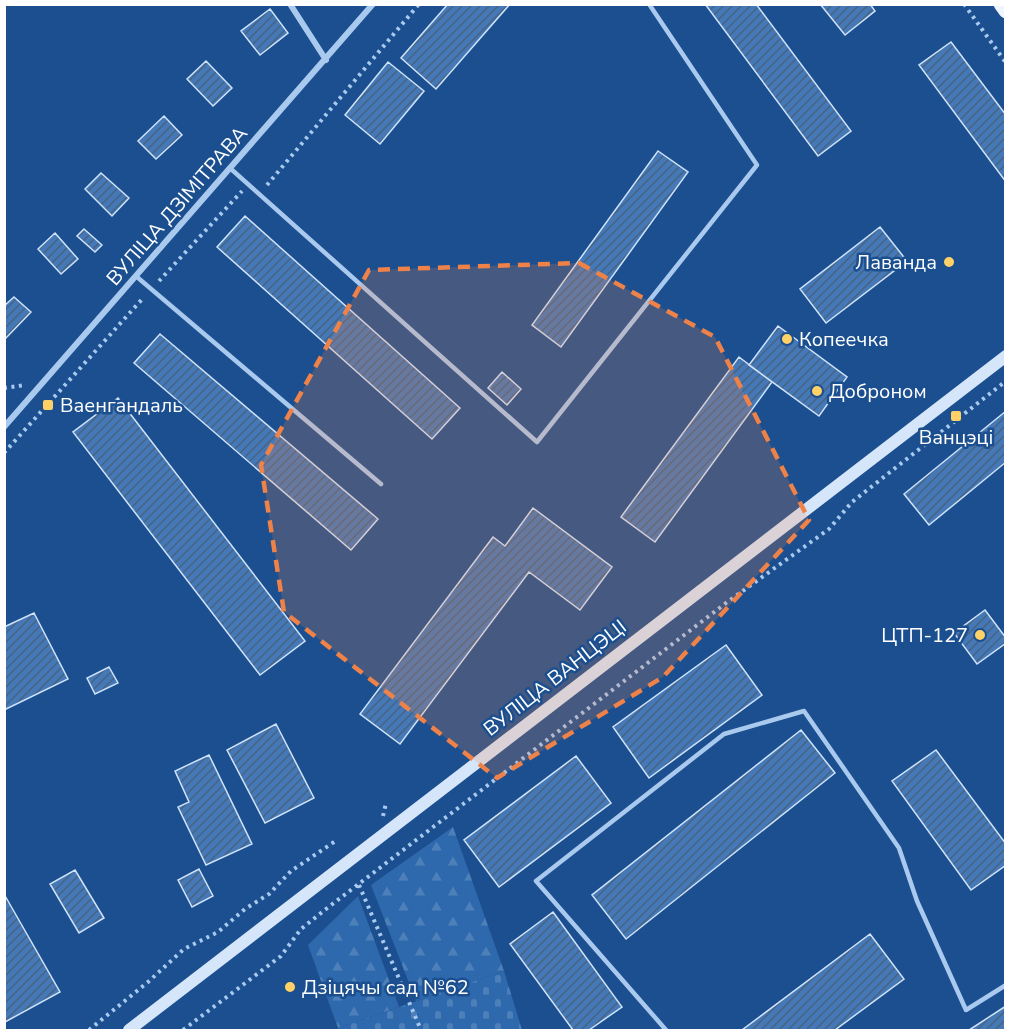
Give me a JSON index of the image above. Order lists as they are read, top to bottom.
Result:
{
  "streets": {
    "main road": ["ВУЛІЦА ВАНЦЭЦІ"],
    "street": ["ВУЛІЦА ДЗІМІТРАВА"]
  },
  "places": {
    "other": [
      "Лаванда",
      "Копеечка",
      "Доброном",
      "ЦТП-127",
      "Дзіцячы сад №62"
    ],
    "transit": ["Ваенгандаль", "Ванцэці"]
  }
}
